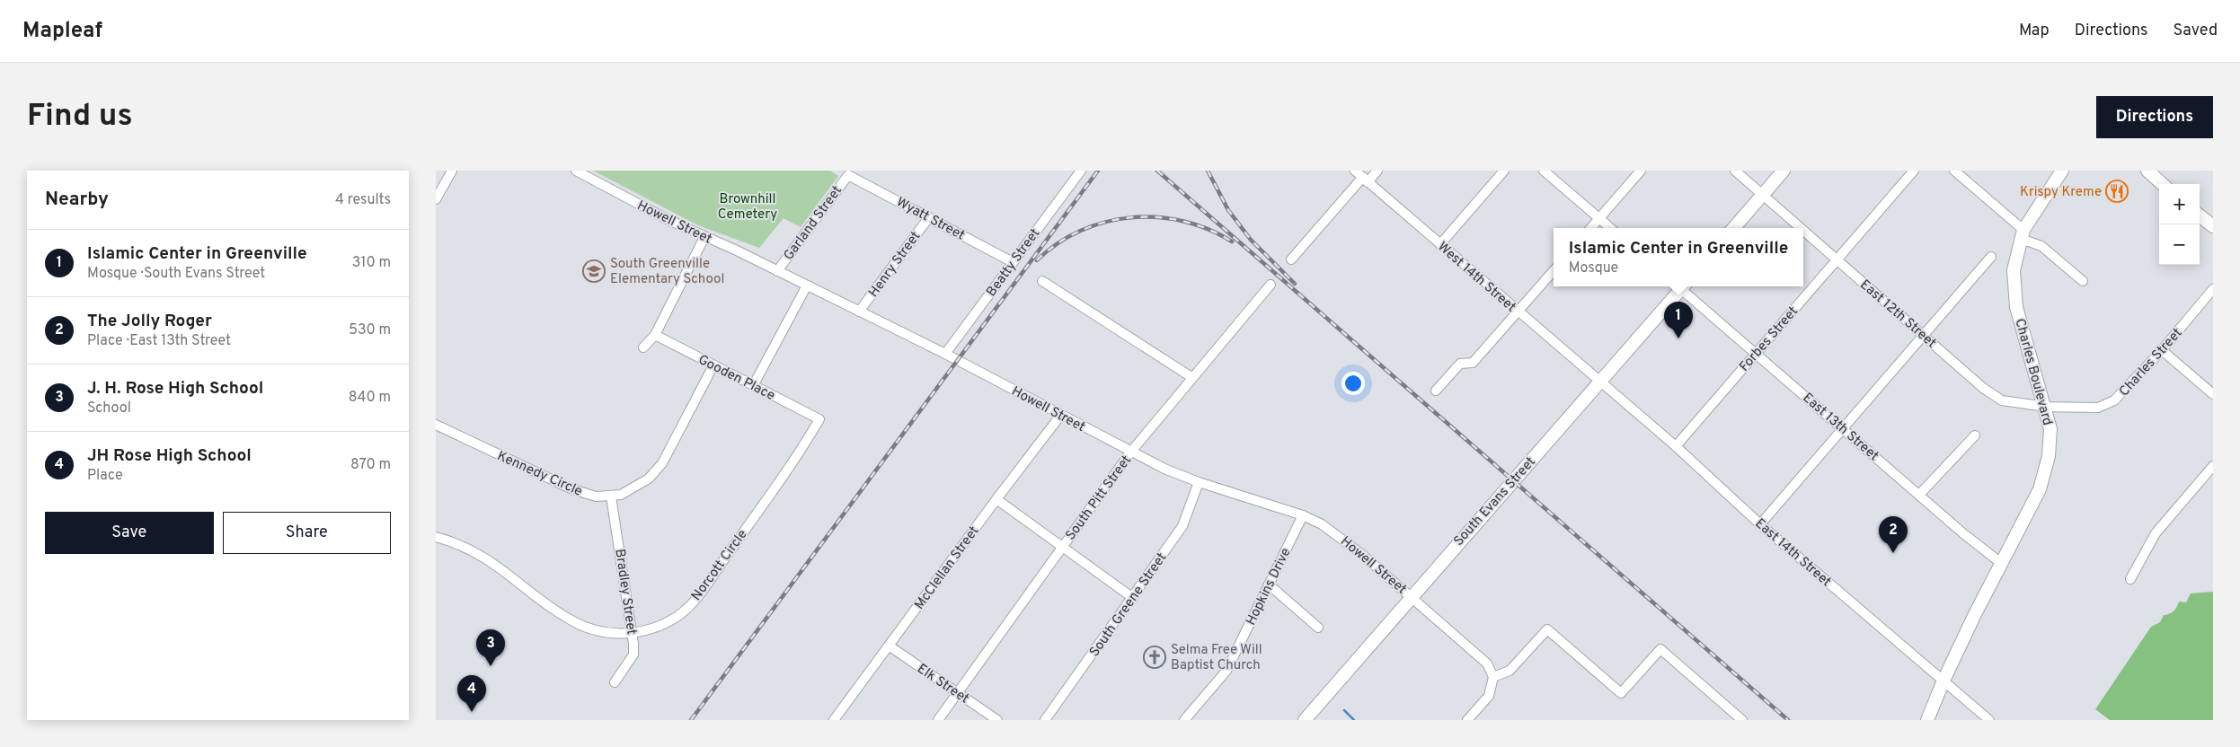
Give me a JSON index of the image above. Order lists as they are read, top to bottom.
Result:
{
  "streets": {
    "main road": ["Charles Boulevard", "South Evans Street"],
    "street": [
      "Wyatt Street",
      "Howell Street",
      "Garland Street",
      "Beatty Street",
      "Henry Street",
      "West 14th Street",
      "East 12th Street",
      "Forbes Street",
      "Charles Street",
      "Gooden Place",
      "East 13th Street",
      "Kennedy Circle",
      "South Pitt Street",
      "East 14th Street",
      "Norcott Circle",
      "McClellan Street",
      "Hopkins Drive",
      "Bradley Street",
      "South Greene Street",
      "Elk Street"
    ]
  },
  "crossings": [
    ["Wyatt Street", "Garland Street"],
    ["Wyatt Street", "Beatty Street"],
    ["Wyatt Street", "Henry Street"],
    ["Howell Street", "Garland Street"],
    ["Howell Street", "Beatty Street"],
    ["Howell Street", "Henry Street"],
    ["Howell Street", "South Pitt Street"],
    ["Howell Street", "South Evans Street"],
    ["Howell Street", "McClellan Street"],
    ["Howell Street", "Hopkins Drive"],
    ["Howell Street", "South Greene Street"],
    ["West 14th Street", "South Evans Street"],
    ["West 14th Street", "East 14th Street"],
    ["East 12th Street", "Forbes Street"],
    ["East 12th Street", "Charles Street"],
    ["East 12th Street", "Charles Boulevard"],
    ["Forbes Street", "East 13th Street"],
    ["Forbes Street", "East 14th Street"],
    ["Charles Street", "Charles Boulevard"],
    ["Charles Boulevard", "East 13th Street"],
    ["Charles Boulevard", "East 14th Street"],
    ["Gooden Place", "Kennedy Circle"],
    ["Gooden Place", "Norcott Circle"],
    ["Kennedy Circle", "Bradley Street"],
    ["South Pitt Street", "Elk Street"],
    ["South Evans Street", "East 14th Street"],
    ["Norcott Circle", "Bradley Street"],
    ["McClellan Street", "Elk Street"]
  ],
  "parks": ["Brownhill Cemetery"],
  "places": {
    "restaurant": ["Krispy Kreme"],
    "school or university": ["South Greenville Elementary School"],
    "church": ["Selma Free Will Baptist Church"]
  },
  "page": {
    "header": "Mapleaf",
    "nav": ["Map", "Directions", "Saved"],
    "buttons": [
      "Directions",
      ["Save", "Share"]
    ],
    "title": "Find us",
    "heading": ["Nearby", "4 results"],
    "map_buttons": ["+", "−"],
    "popup": ["Islamic Center in Greenville", "Mosque"],
    "list": [
      {
        "mark": "1",
        "name": "Islamic Center in Greenville",
        "note": "Mosque · South Evans Street",
        "value": "310 m"
      },
      {
        "mark": "2",
        "name": "The Jolly Roger",
        "note": "Place · East 13th Street",
        "value": "530 m"
      },
      {
        "mark": "3",
        "name": "J. H. Rose High School",
        "note": "School",
        "value": "840 m"
      },
      {
        "mark": "4",
        "name": "JH Rose High School",
        "note": "Place",
        "value": "870 m"
      }
    ],
    "pins": [
      "1",
      "2",
      "3",
      "4"
    ]
  }
}
